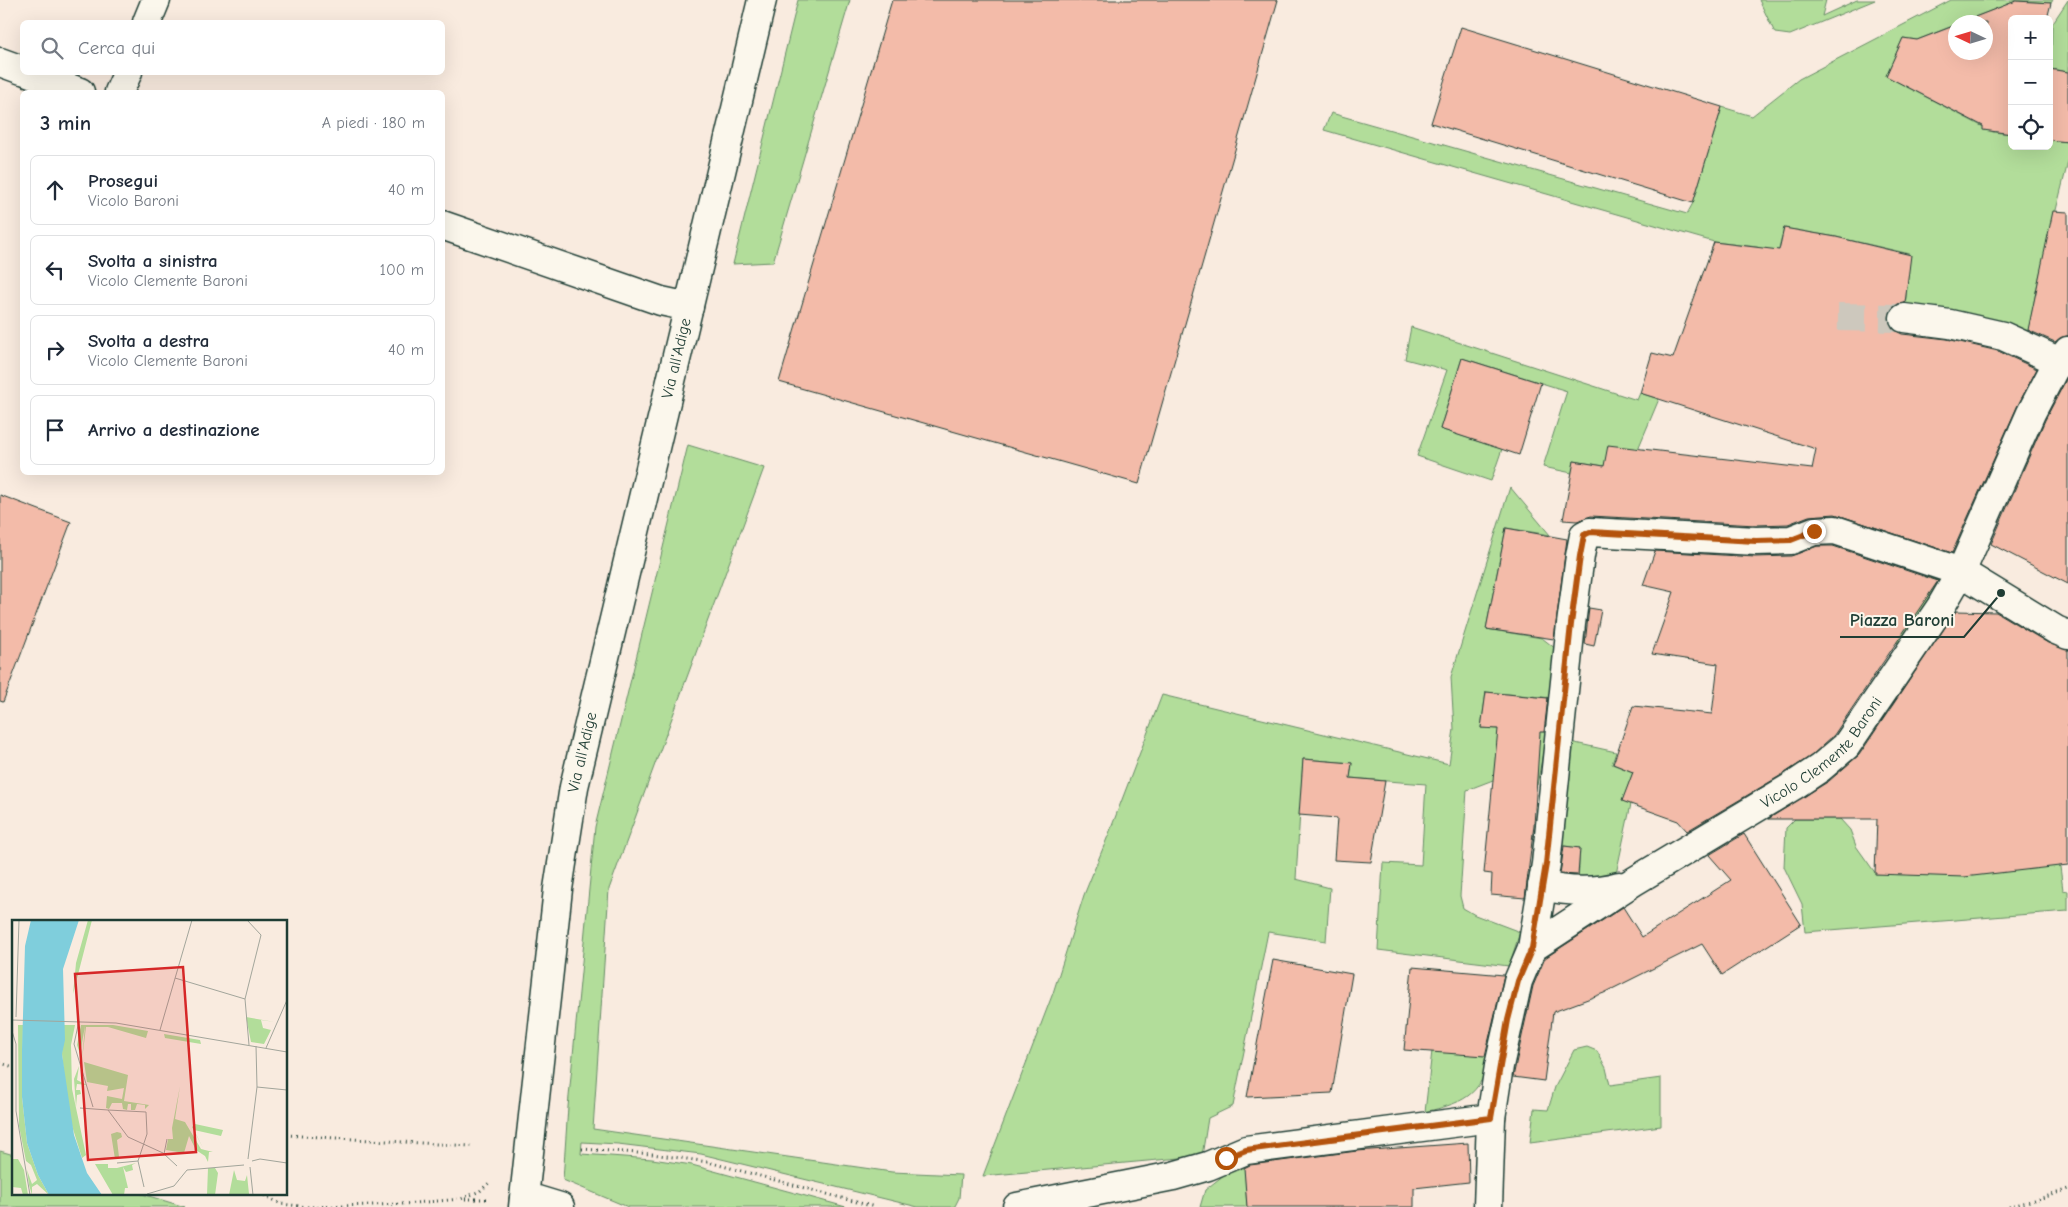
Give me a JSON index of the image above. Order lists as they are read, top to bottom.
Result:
{
  "streets": {
    "street": ["Via all'Adige", "Vicolo Clemente Baroni"]
  },
  "places": ["Piazza Baroni"],
  "north": "left",
  "page": {
    "map_buttons": ["+", "−"],
    "search": "Cerca qui",
    "heading": ["3 min", "A piedi · 180 m"],
    "list": [
      ["Prosegui", "Vicolo Baroni", "40 m"],
      ["Svolta a sinistra", "Vicolo Clemente Baroni", "100 m"],
      ["Svolta a destra", "Vicolo Clemente Baroni", "40 m"],
      "Arrivo a destinazione"
    ]
  }
}
